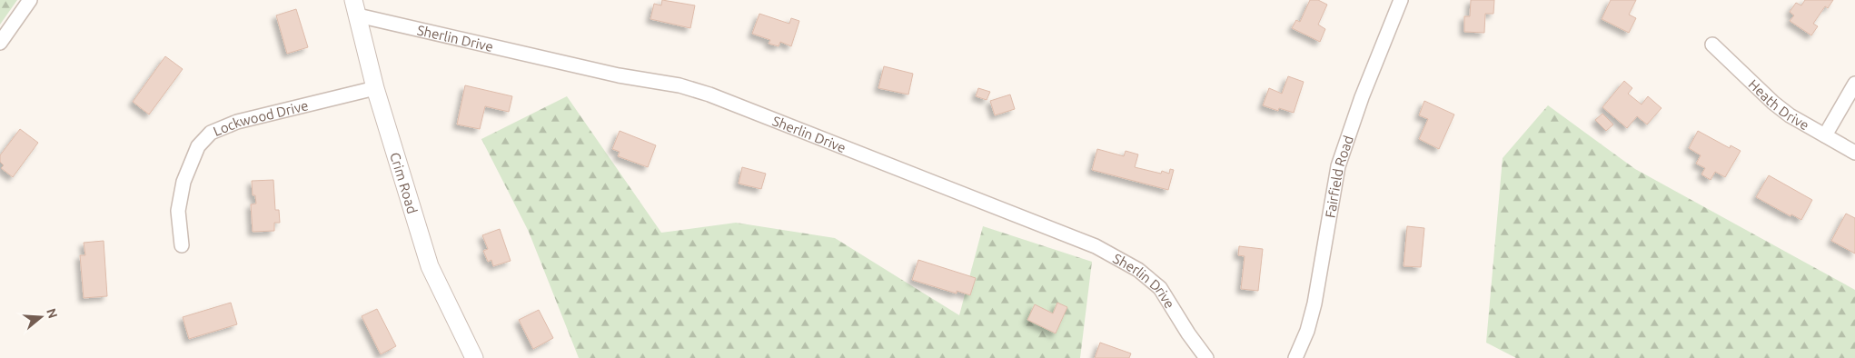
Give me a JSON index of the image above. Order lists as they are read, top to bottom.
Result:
{
  "streets": {
    "street": [
      "Sherlin Drive",
      "Heath Drive",
      "Lockwood Drive",
      "Fairfield Road",
      "Crim Road"
    ]
  },
  "crossings": [
    ["Sherlin Drive", "Crim Road"],
    ["Lockwood Drive", "Crim Road"]
  ],
  "north": "right"
}
